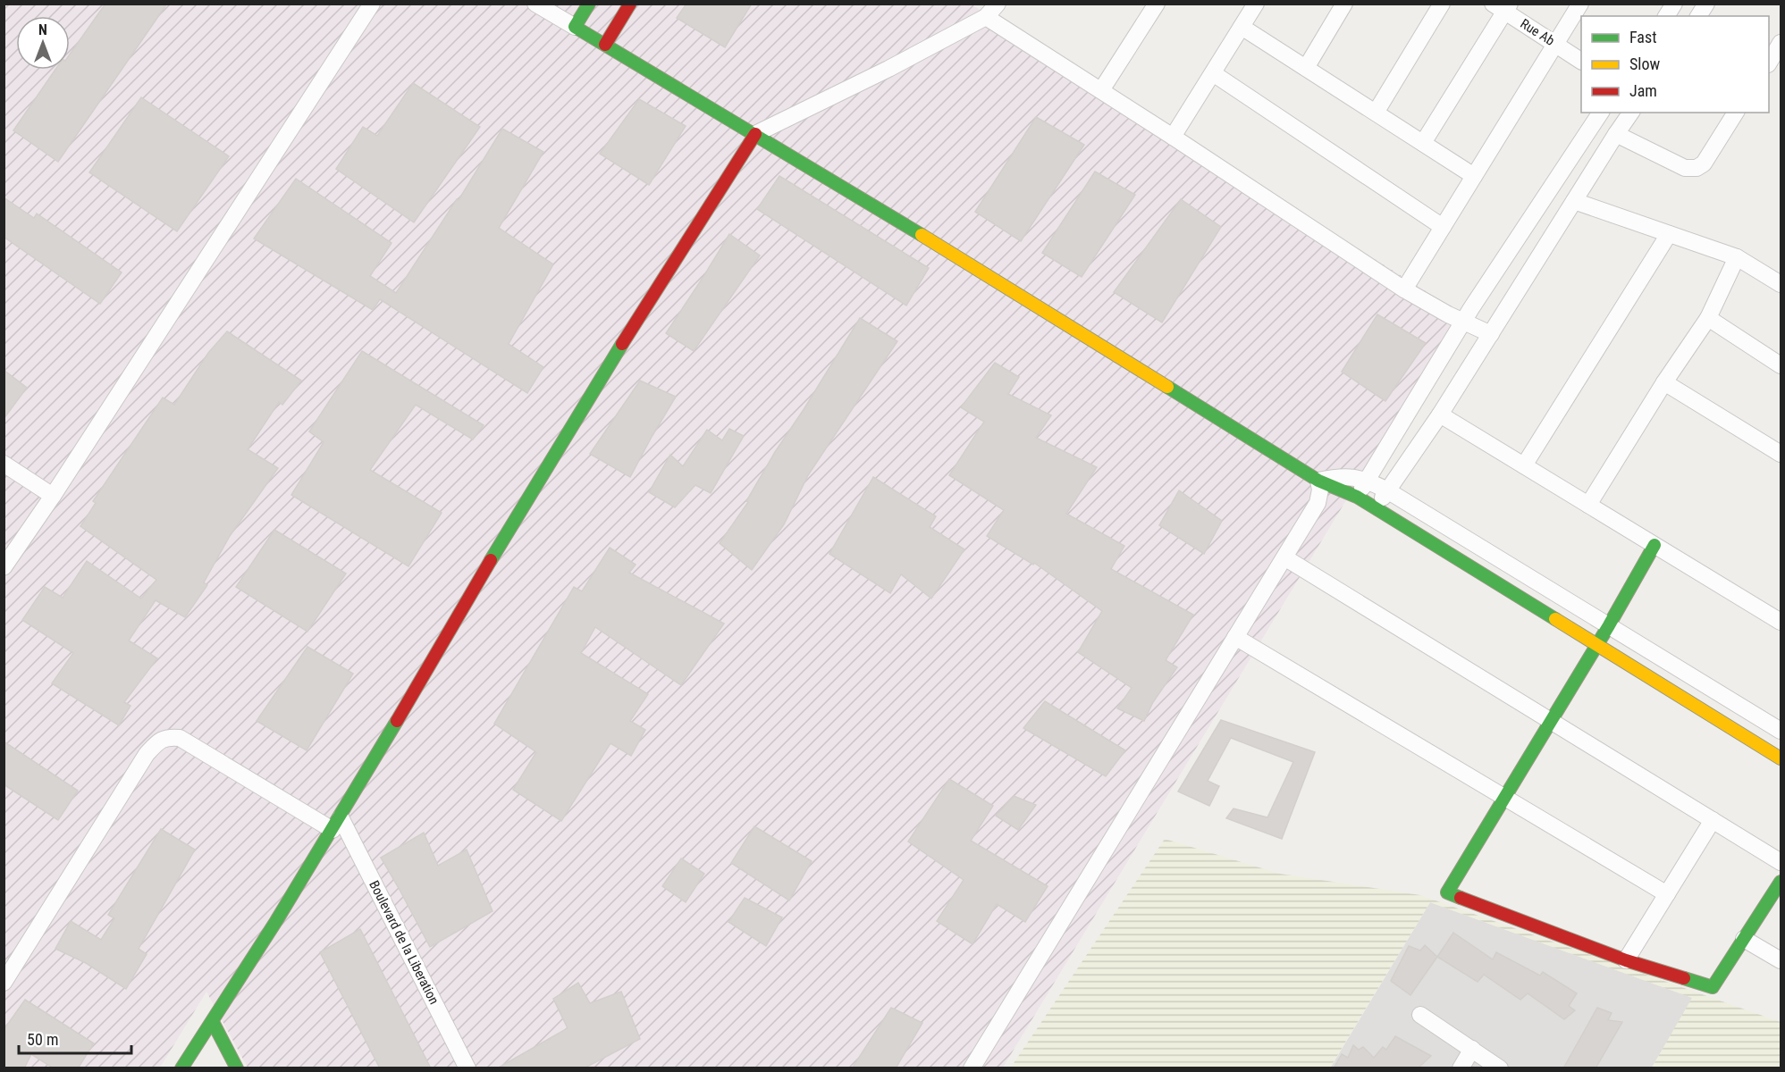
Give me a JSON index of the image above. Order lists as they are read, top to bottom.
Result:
{
  "streets": {
    "street": ["Rue Ab", "Boulevard de la Liberation"]
  },
  "legend": ["Fast", "Slow", "Jam"],
  "scale_bar": "50 m",
  "north": "top"
}
